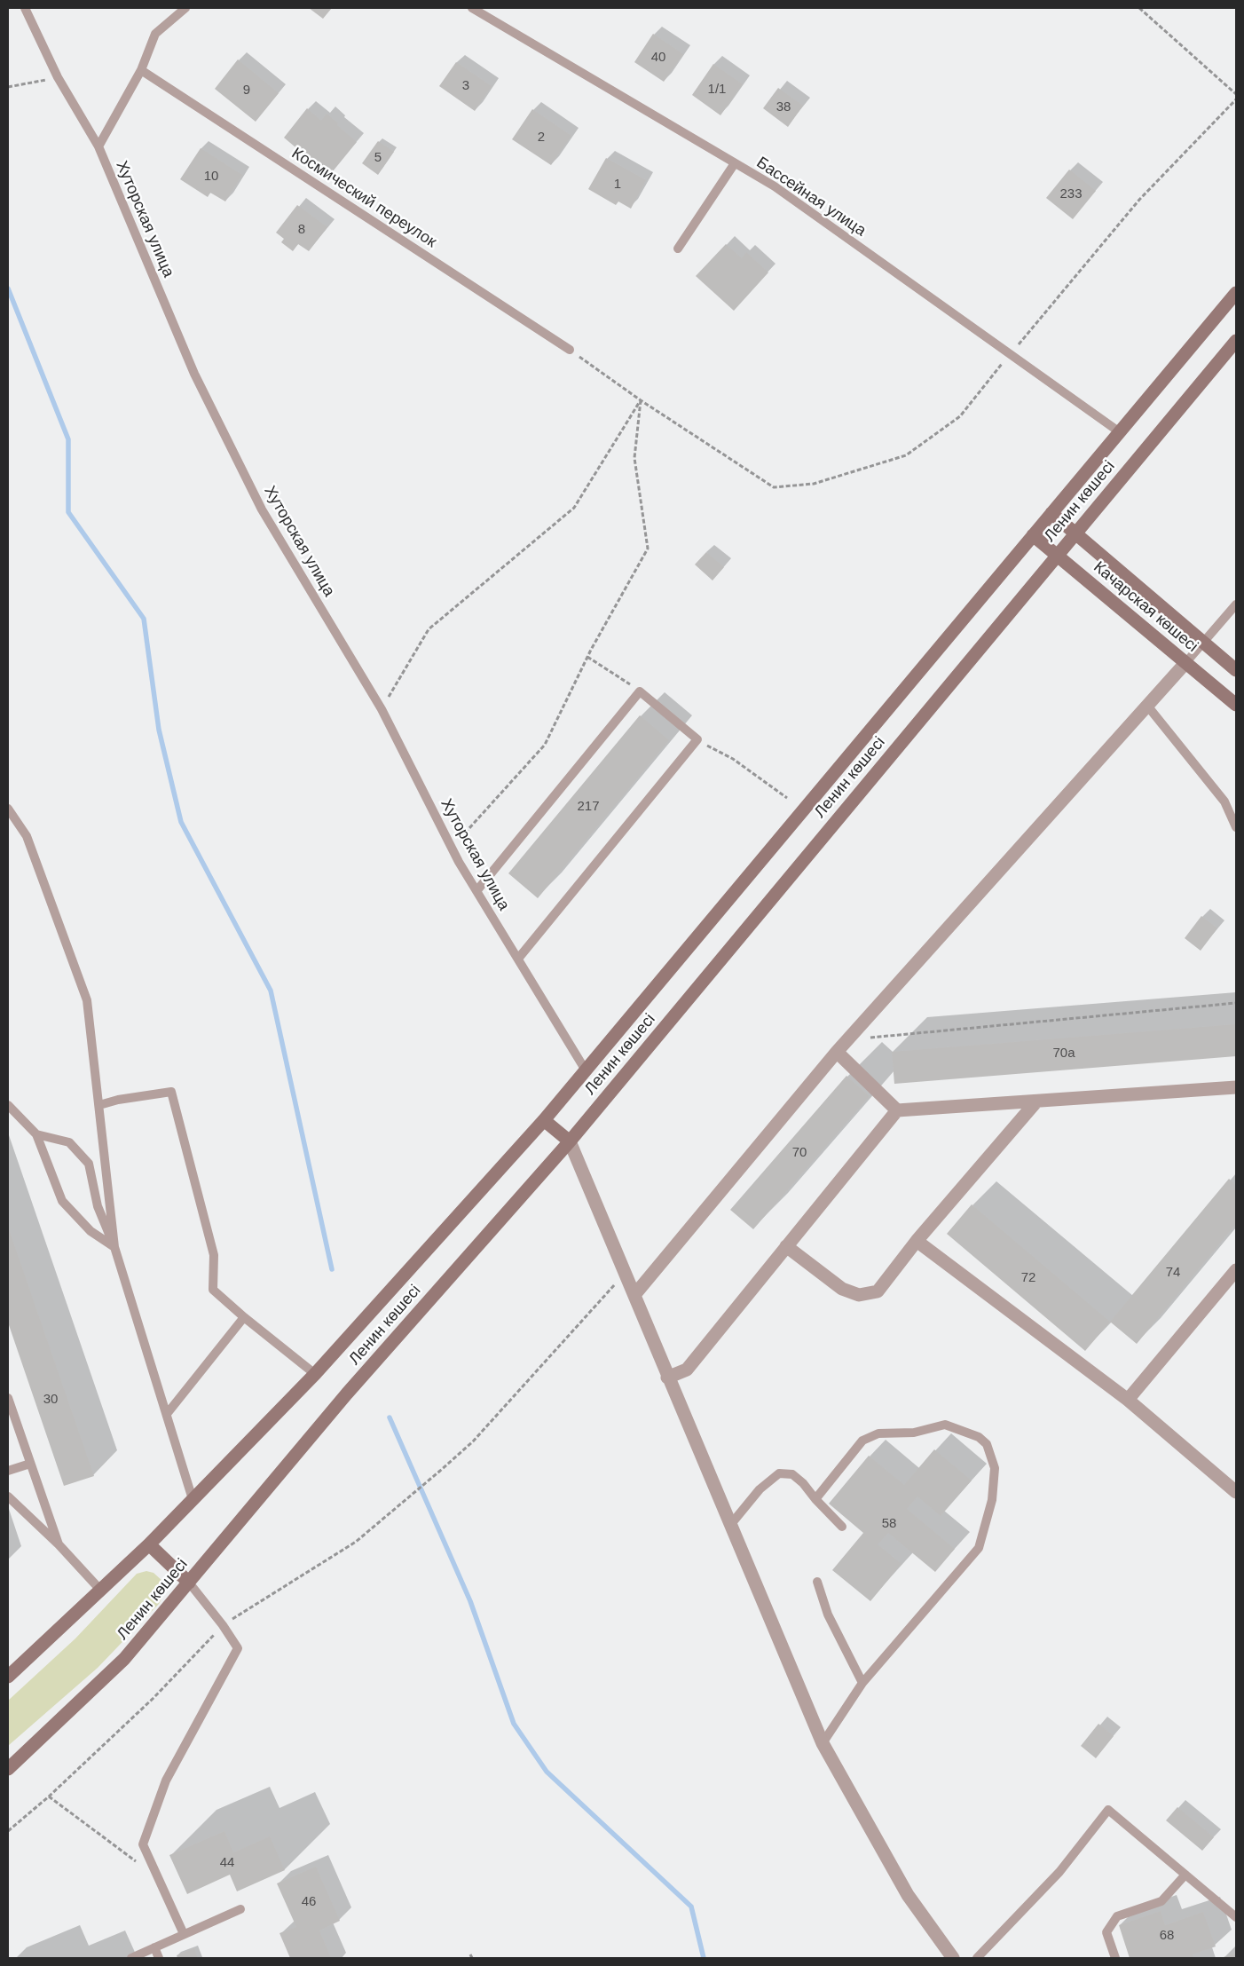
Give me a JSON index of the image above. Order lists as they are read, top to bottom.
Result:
{
  "streets": {
    "main road": ["Ленин көшесі", "Качарская көшесі"],
    "lane": ["Бассейная улица", "Космический переулок", "Хуторская улица"]
  },
  "crossings": [
    ["Бассейная улица", "Ленин көшесі"],
    ["Хуторская улица", "Ленин көшесі"],
    ["Ленин көшесі", "Качарская көшесі"]
  ],
  "house_numbers": [
    "40",
    "3",
    "1/1",
    "9",
    "38",
    "2",
    "5",
    "10",
    "1",
    "233",
    "8",
    "217",
    "70а",
    "70",
    "74",
    "72",
    "30",
    "58",
    "44",
    "46",
    "68"
  ]
}
